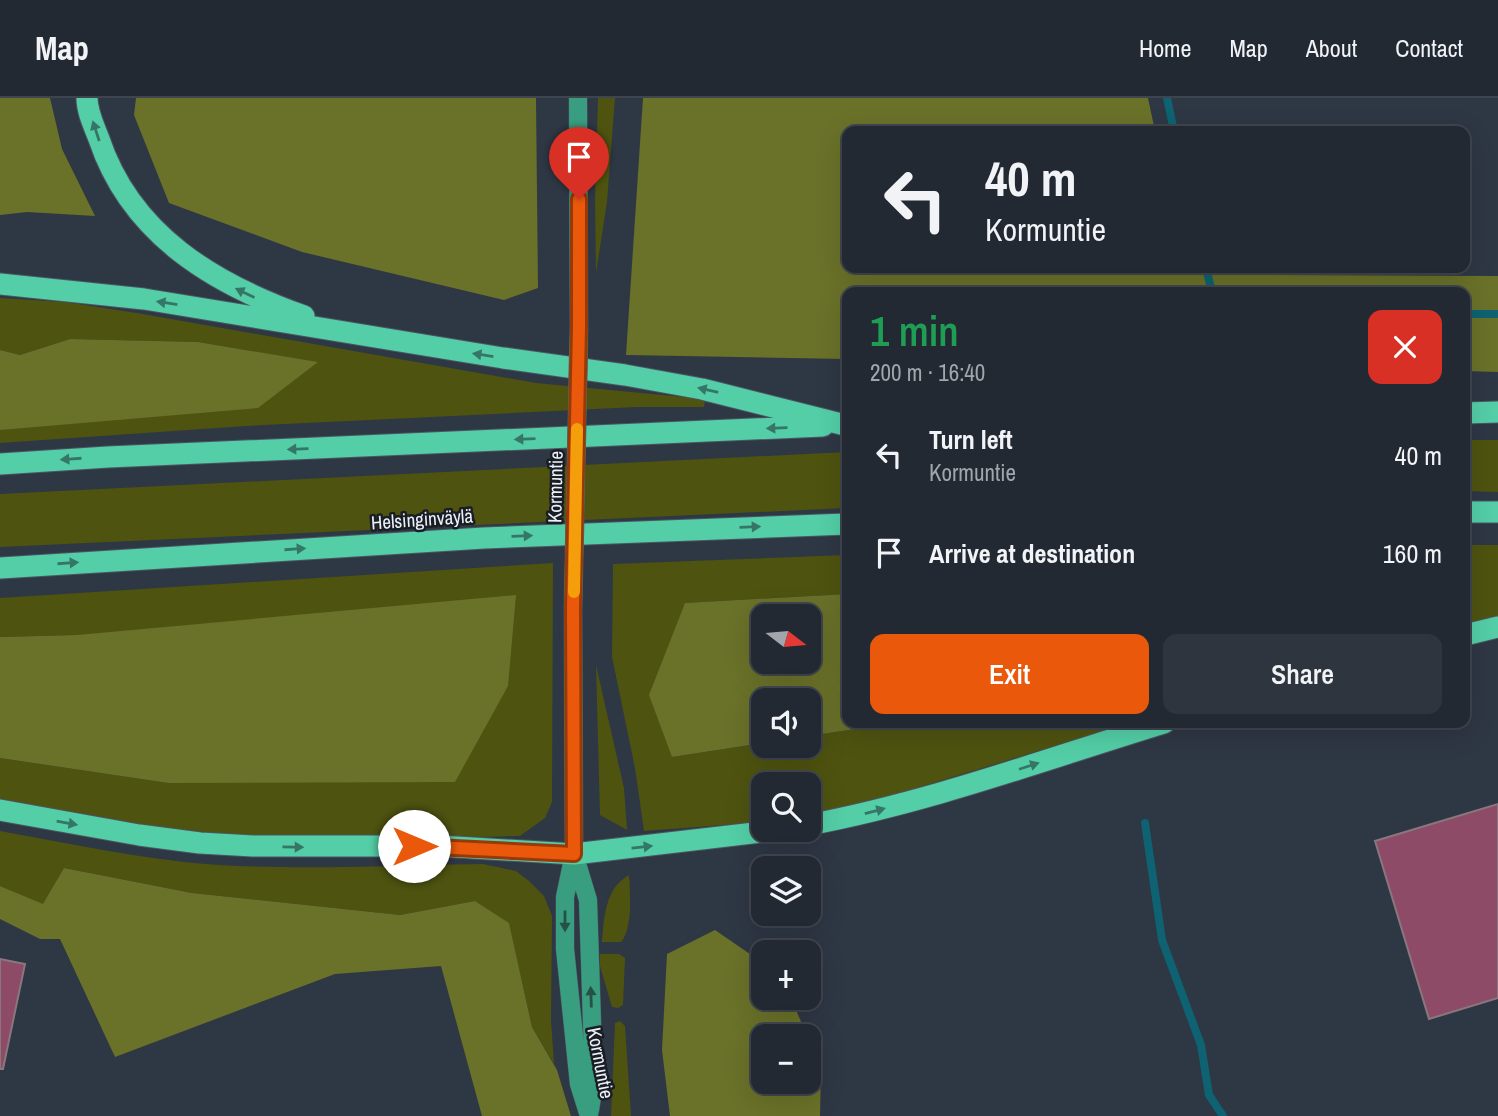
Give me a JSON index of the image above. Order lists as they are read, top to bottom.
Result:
{
  "streets": {
    "highway": ["Helsinginväylä"],
    "street": ["Kormuntie"]
  },
  "north": "right",
  "page": {
    "header": "Map",
    "nav": [
      "Home",
      "Map",
      "About",
      "Contact"
    ],
    "turn": ["40 m", "Kormuntie"],
    "heading": ["1 min", "200 m · 16:40"],
    "list": [
      {
        "name": "Turn left",
        "note": "Kormuntie",
        "value": "40 m"
      },
      {
        "name": "Arrive at destination",
        "value": "160 m"
      }
    ],
    "map_buttons": ["+", "−"],
    "buttons": ["Exit", "Share"]
  }
}
